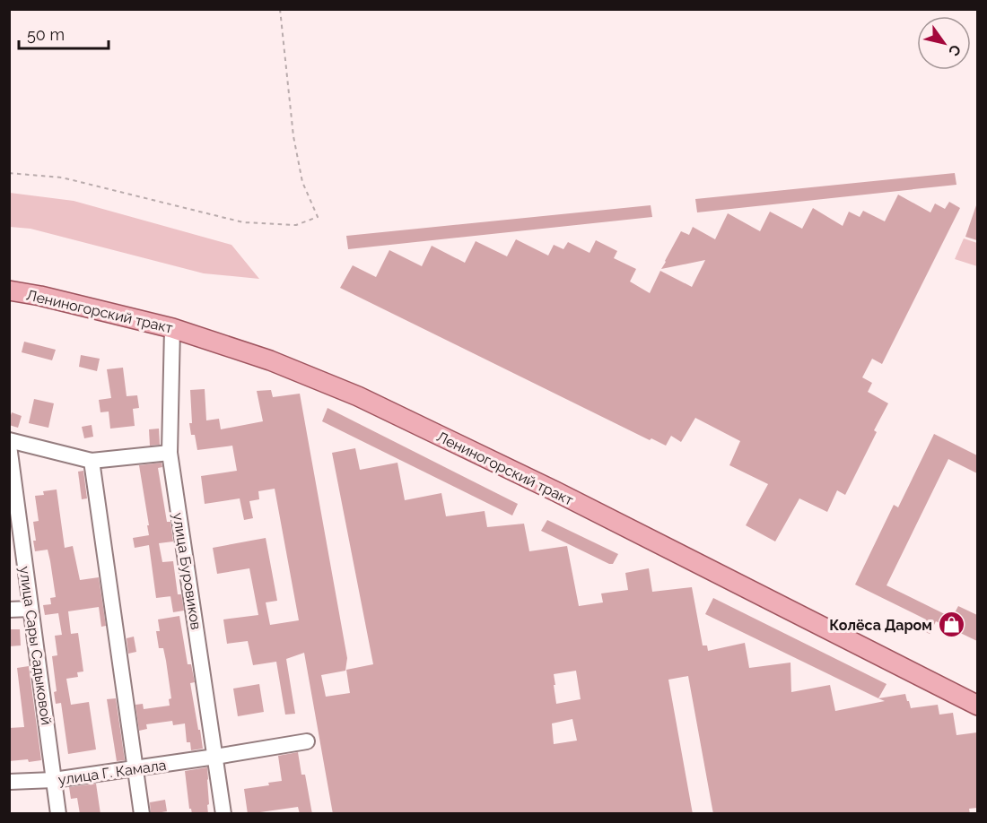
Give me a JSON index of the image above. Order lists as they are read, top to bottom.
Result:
{
  "streets": {
    "main road": ["Лениногорский тракт"],
    "street": ["улица Буровиков", "улица Сары Садыковой", "улица Г. Камала"]
  },
  "crossings": [
    ["Лениногорский тракт", "улица Буровиков"],
    ["улица Буровиков", "улица Г. Камала"],
    ["улица Сары Садыковой", "улица Г. Камала"]
  ],
  "places": {
    "shop": ["Колёса Даром"]
  },
  "scale_bar": "50 m",
  "north": "bottom right"
}
